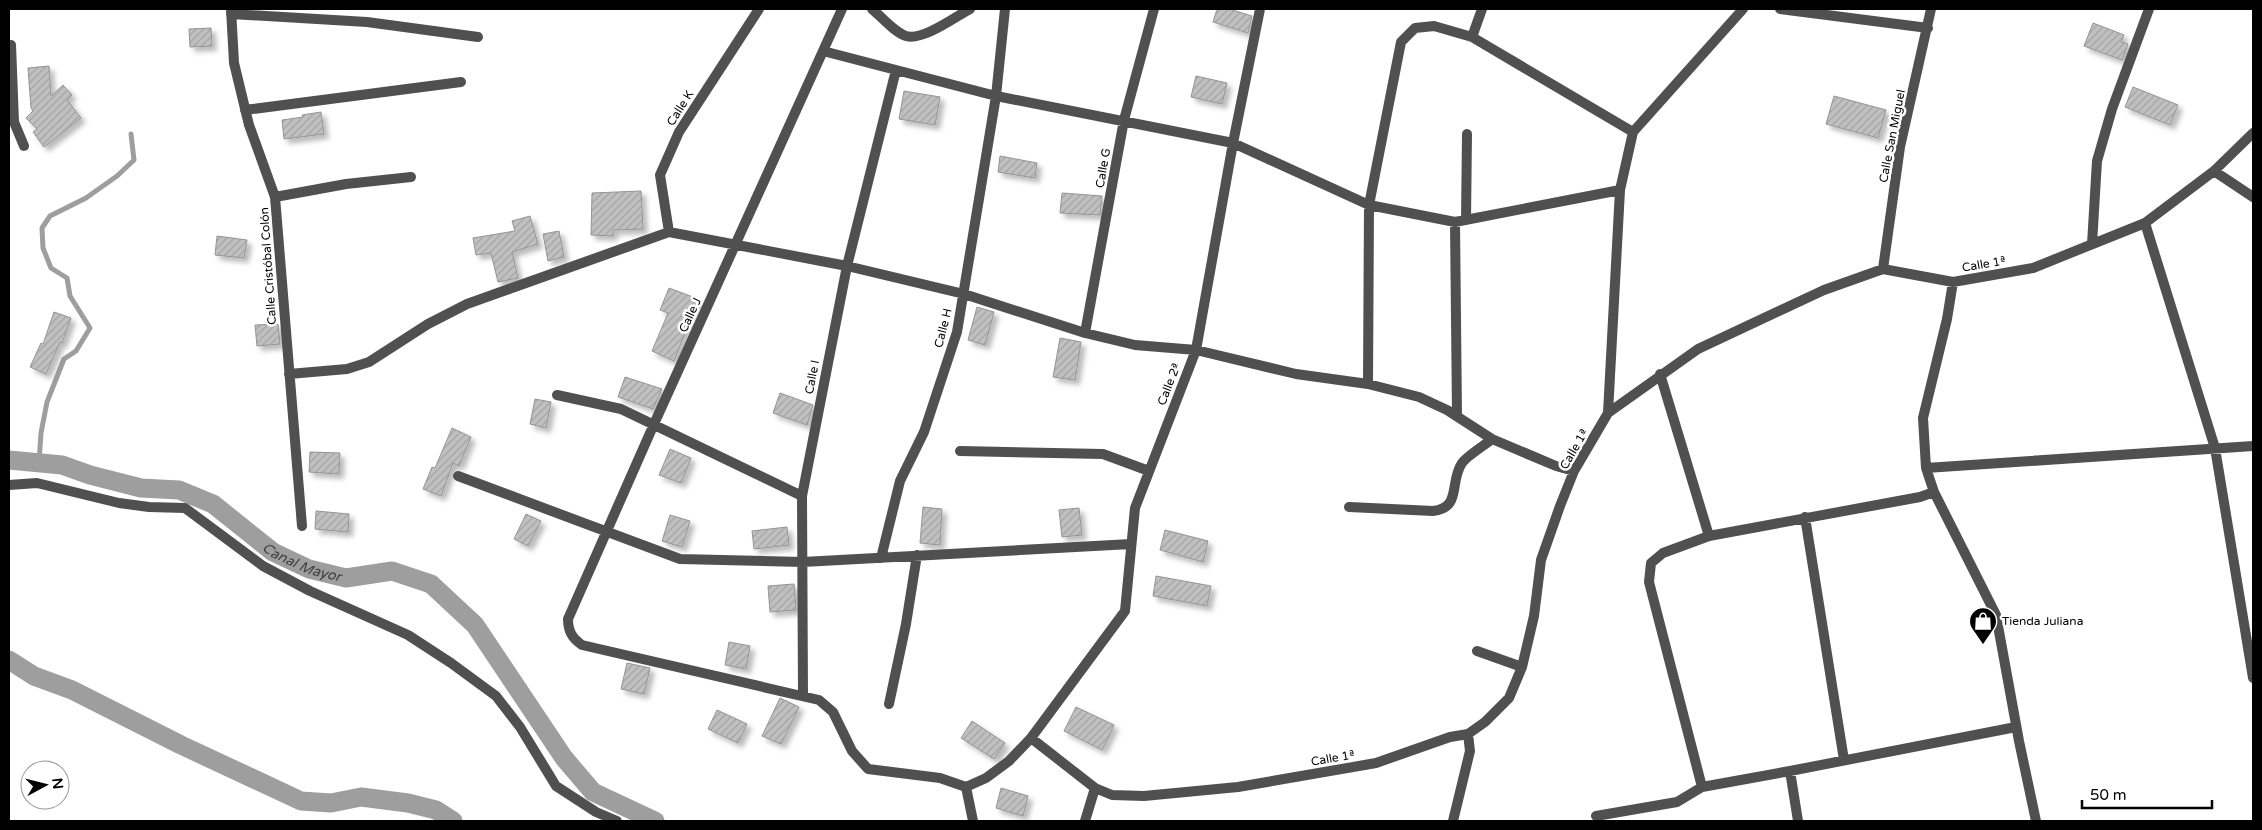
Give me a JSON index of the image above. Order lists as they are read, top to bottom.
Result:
{
  "streets": {
    "street": [
      "Calle K",
      "Calle San Miguel",
      "Calle G",
      "Calle 1ª",
      "Calle Cristóbal Colón",
      "Calle J",
      "Calle H",
      "Calle I",
      "Calle 2ª"
    ]
  },
  "crossings": [
    ["Calle San Miguel", "Calle 1ª"],
    ["Calle 1ª", "Calle 2ª"],
    ["Calle J", "Calle I"]
  ],
  "water": ["Canal Mayor"],
  "places": {
    "shop": ["Tienda Juliana"]
  },
  "scale_bar": "50 m",
  "north": "right"
}
